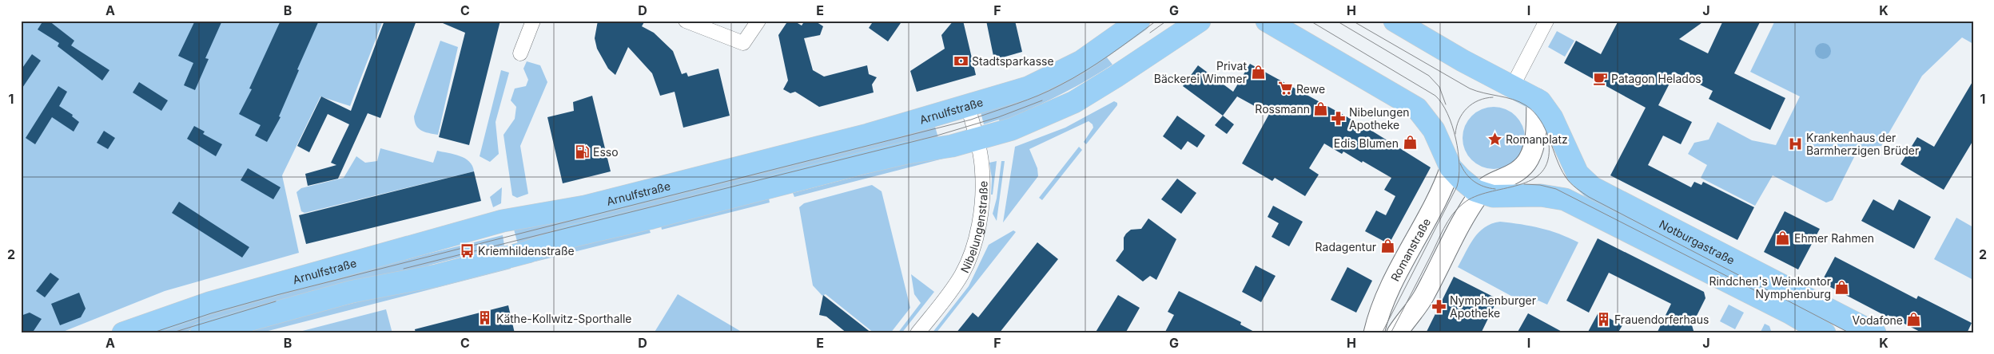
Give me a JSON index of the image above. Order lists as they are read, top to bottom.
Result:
{
  "streets": {
    "main road": ["Arnulfstraße", "Notburgastraße", "Romanstraße"],
    "street": ["Nibelungenstraße"]
  },
  "crossings": [
    ["Arnulfstraße", "Nibelungenstraße"]
  ],
  "places": {
    "bank": ["Stadtsparkasse"],
    "shop": [
      "Privat Bäckerei Wimmer",
      "Rossmann",
      "Edis Blumen",
      "Ehmer Rahmen",
      "Radagentur",
      "Rindchen's Weinkontor Nymphenburg",
      "Vodafone"
    ],
    "cafe": ["Patagon Helados"],
    "supermarket": ["Rewe"],
    "pharmacy": ["Nibelungen Apotheke", "Nymphenburger Apotheke"],
    "place": ["Romanplatz"],
    "hospital": ["Krankenhaus der Barmherzigen Brüder"],
    "fuel station": ["Esso"],
    "bus stop": ["Kriemhildenstraße"],
    "building": ["Käthe-Kollwitz-Sporthalle", "Frauendorferhaus"]
  },
  "grid": {
    "columns": [
      "A",
      "B",
      "C",
      "D",
      "E",
      "F",
      "G",
      "H",
      "I",
      "J",
      "K"
    ],
    "rows": ["1", "2"]
  }
}
